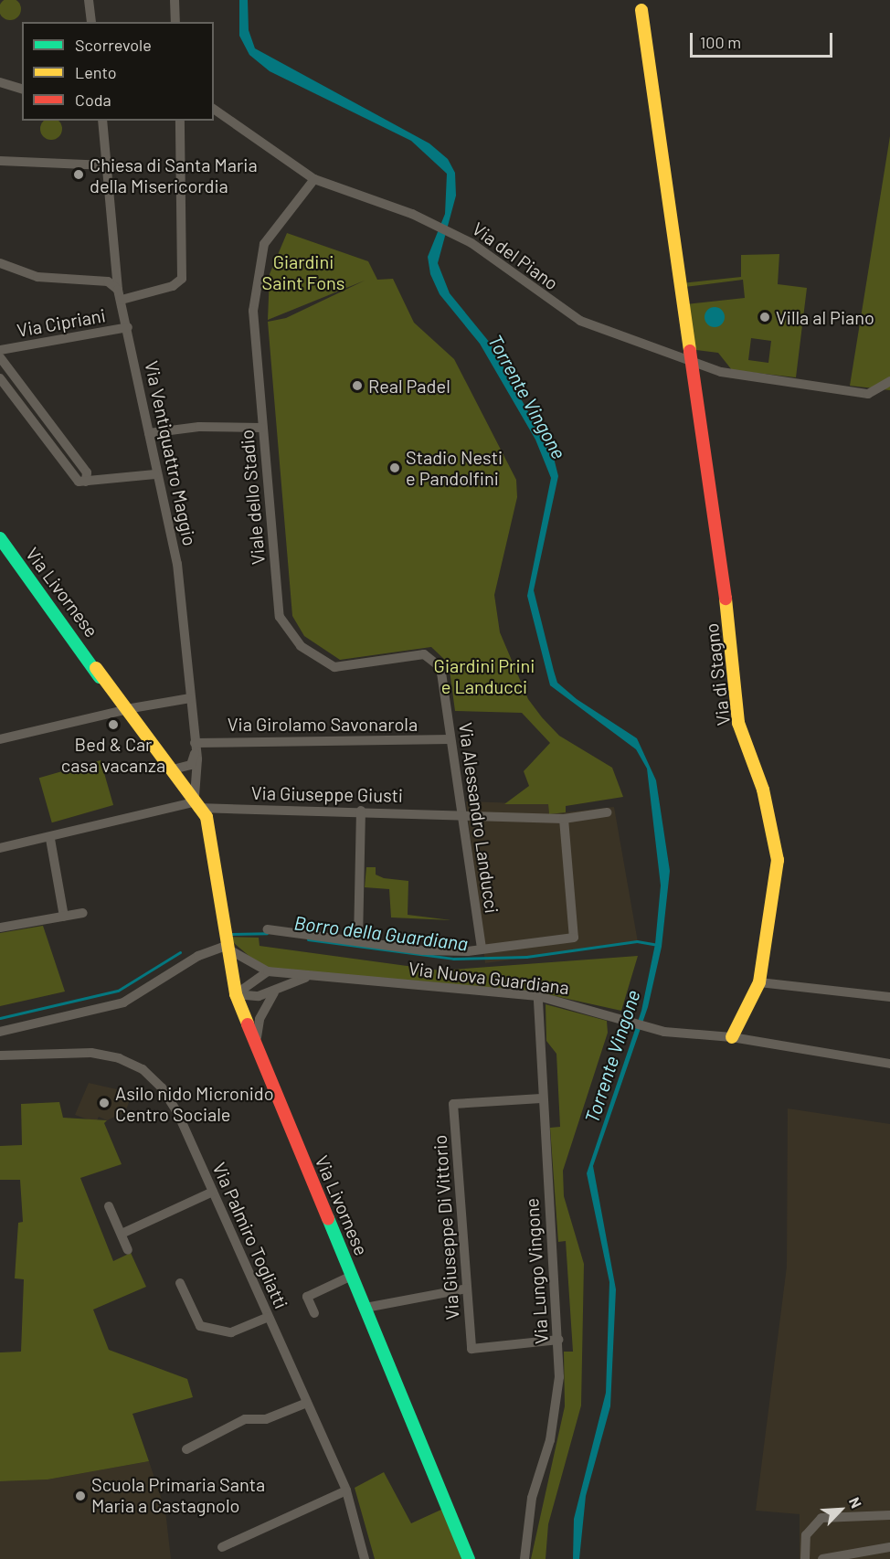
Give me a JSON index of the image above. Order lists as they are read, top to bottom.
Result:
{
  "streets": {
    "main road": ["Via Livornese", "Via di Stagno"],
    "street": [
      "Via del Piano",
      "Via Cipriani",
      "Via Ventiquattro Maggio",
      "Viale dello Stadio",
      "Via Girolamo Savonarola",
      "Via Giuseppe Giusti",
      "Via Alessandro Landucci",
      "Via Nuova Guardiana",
      "Via Giuseppe Di Vittorio",
      "Via Palmiro Togliatti",
      "Via Lungo Vingone"
    ]
  },
  "crossings": [
    ["Via del Piano", "Viale dello Stadio"],
    ["Via del Piano", "Via di Stagno"],
    ["Via Cipriani", "Via Ventiquattro Maggio"],
    ["Via Ventiquattro Maggio", "Via Livornese"],
    ["Via Ventiquattro Maggio", "Via Girolamo Savonarola"],
    ["Via Ventiquattro Maggio", "Via Giuseppe Giusti"],
    ["Viale dello Stadio", "Via Alessandro Landucci"],
    ["Via Livornese", "Via Giuseppe Giusti"],
    ["Via Livornese", "Via Nuova Guardiana"],
    ["Via di Stagno", "Via Nuova Guardiana"],
    ["Via Girolamo Savonarola", "Via Alessandro Landucci"],
    ["Via Giuseppe Giusti", "Via Alessandro Landucci"],
    ["Via Nuova Guardiana", "Via Lungo Vingone"],
    ["Via Giuseppe Di Vittorio", "Via Lungo Vingone"]
  ],
  "water": ["Torrente Vingone", "Borro della Guardiana"],
  "parks": ["Giardini Saint Fons", "Giardini Prini e Landucci"],
  "places": [
    "Chiesa di Santa Maria della Misericordia",
    "Villa al Piano",
    "Real Padel",
    "Stadio Nesti e Pandolfini",
    "Bed & Car casa vacanza",
    "Asilo nido Micronido Centro Sociale",
    "Scuola Primaria Santa Maria a Castagnolo"
  ],
  "legend": ["Scorrevole", "Lento", "Coda"],
  "scale_bar": "100 m",
  "north": "top right"
}
